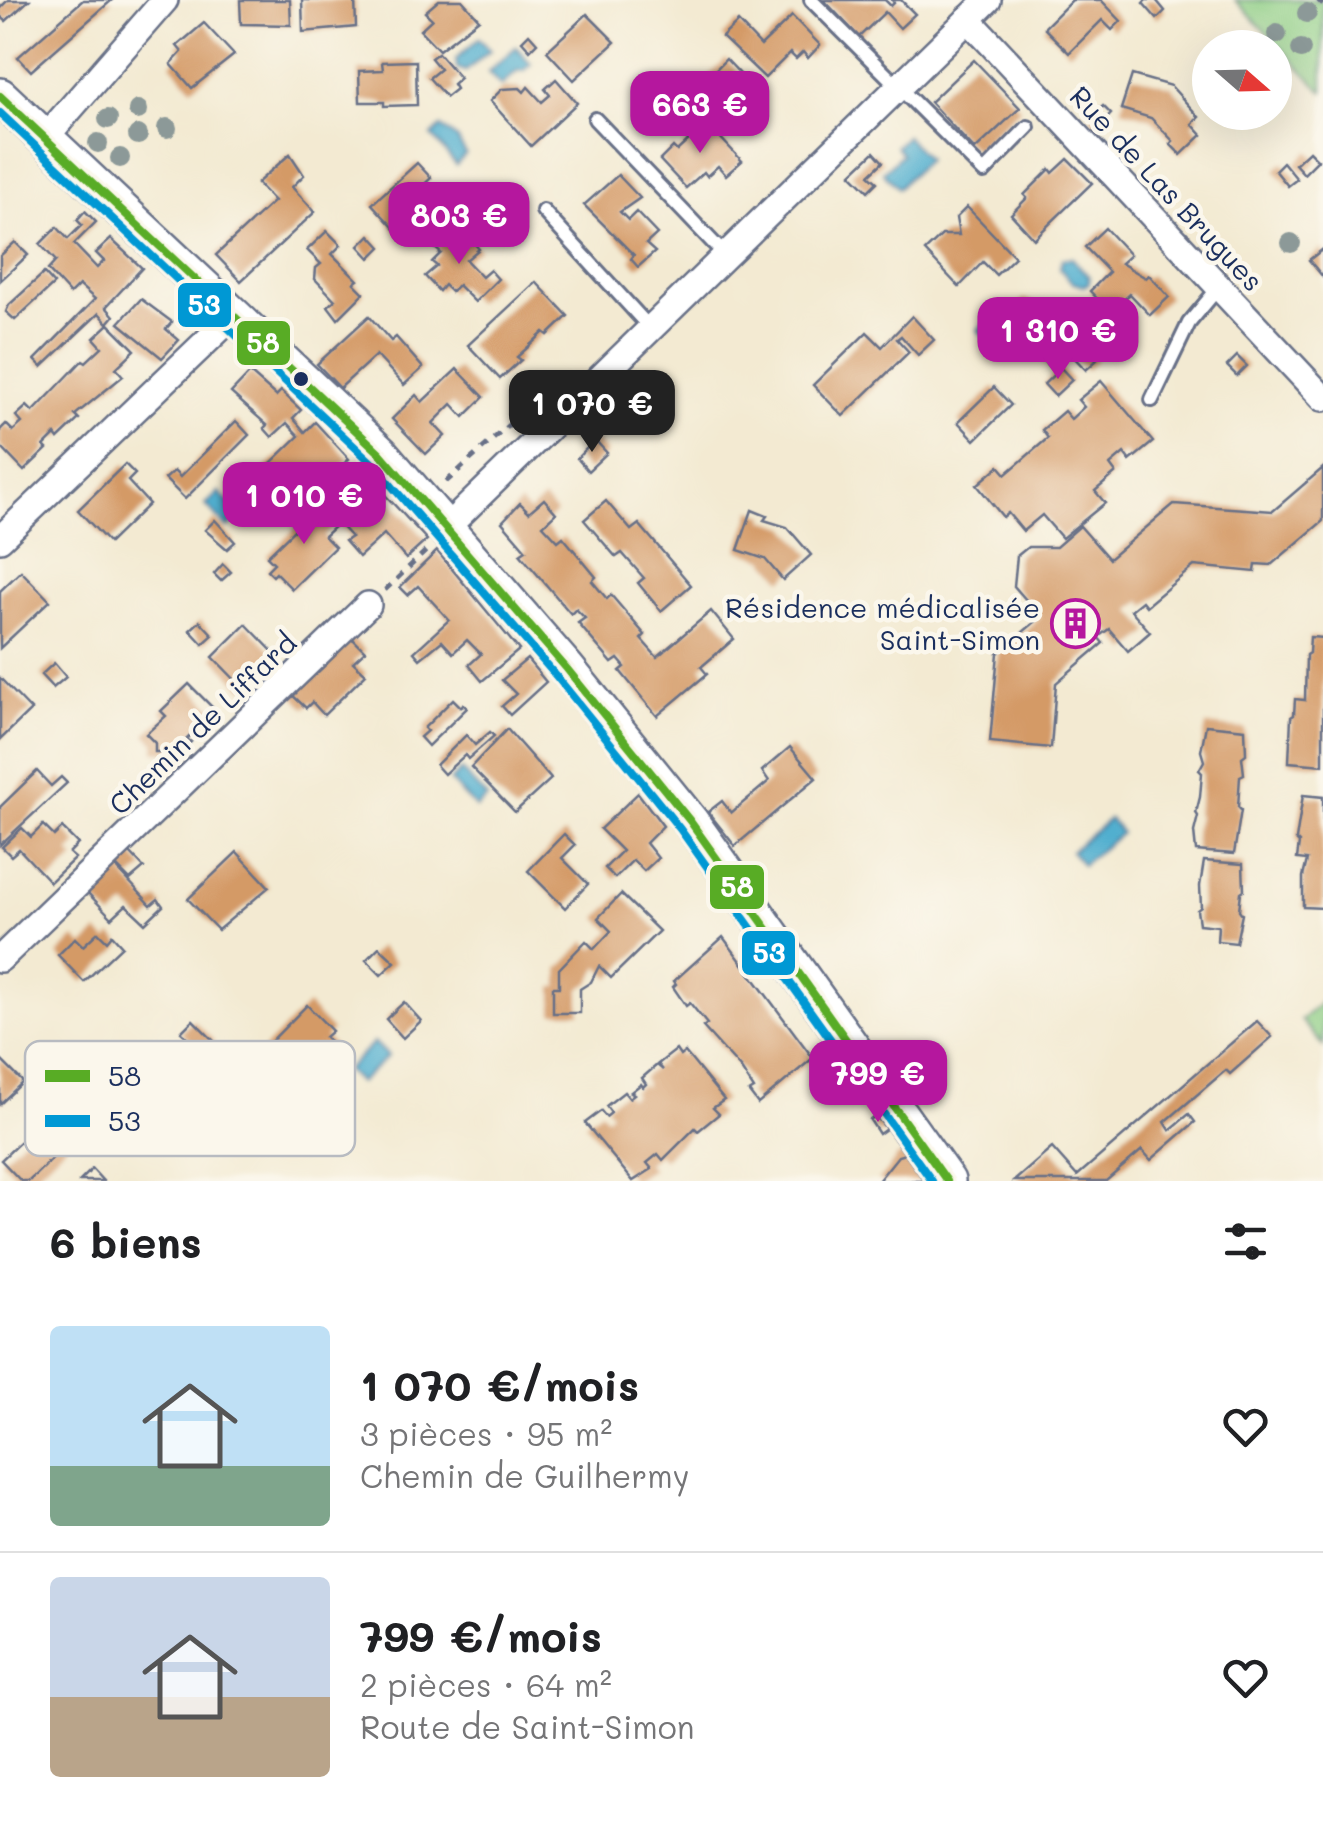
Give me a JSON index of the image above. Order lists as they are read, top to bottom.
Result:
{
  "streets": {
    "street": ["Rue de Las Brugues", "Chemin de Liffard"]
  },
  "places": {
    "building": ["Résidence médicalisée Saint-Simon"]
  },
  "lines": ["transit line 58", "transit line 53"],
  "legend": ["58", "53"],
  "north": "right",
  "page": {
    "price": [
      "663 €",
      "803 €",
      "1 310 €",
      "1 070 €",
      "1 010 €",
      "799 €"
    ],
    "heading": "6 biens",
    "list": [
      {
        "name": "1 070 €/mois",
        "note": "3 pièces · 95 m² · Chemin de Guilhermy"
      },
      {
        "name": "799 €/mois",
        "note": "2 pièces · 64 m² · Route de Saint-Simon"
      }
    ]
  }
}
